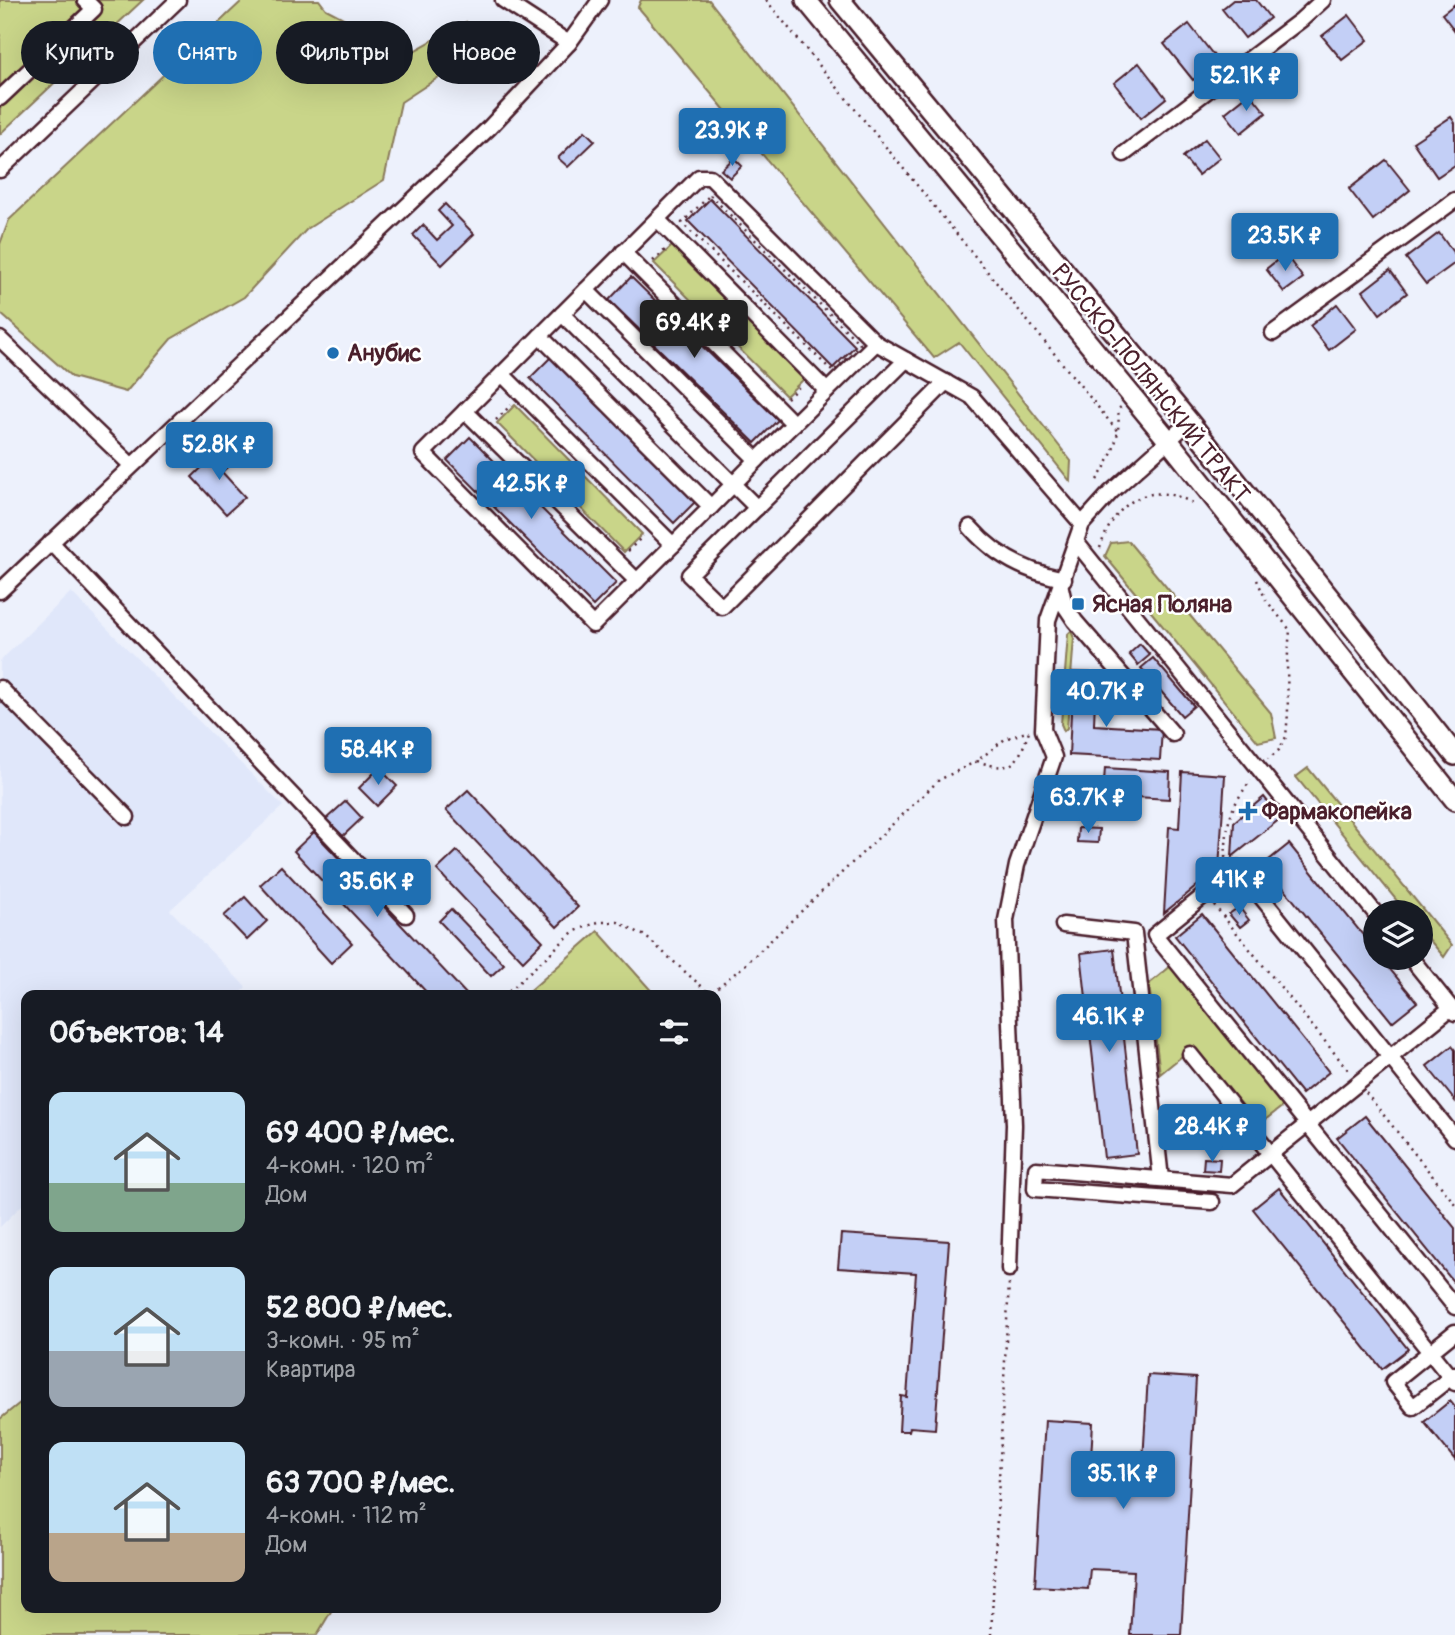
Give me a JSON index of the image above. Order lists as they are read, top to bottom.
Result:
{
  "streets": {
    "main road": ["РУССКО-ПОЛЯНСКИЙ ТРАКТ"]
  },
  "places": {
    "other": ["Анубис"],
    "transit": ["Ясная Поляна"],
    "health": ["Фармакопейка"]
  },
  "page": {
    "chip": [
      "Купить",
      "Снять",
      "Фильтры",
      "Новое"
    ],
    "price": [
      "52.1K ₽",
      "23.9K ₽",
      "23.5K ₽",
      "69.4K ₽",
      "52.8K ₽",
      "42.5K ₽",
      "40.7K ₽",
      "58.4K ₽",
      "63.7K ₽",
      "41K ₽",
      "35.6K ₽",
      "46.1K ₽",
      "28.4K ₽",
      "35.1K ₽"
    ],
    "heading": "Объектов: 14",
    "list": [
      {
        "name": "69 400 ₽/мес.",
        "note": "4-комн. · 120 m² · Дом"
      },
      {
        "name": "52 800 ₽/мес.",
        "note": "3-комн. · 95 m² · Квартира"
      },
      {
        "name": "63 700 ₽/мес.",
        "note": "4-комн. · 112 m² · Дом"
      }
    ]
  }
}
